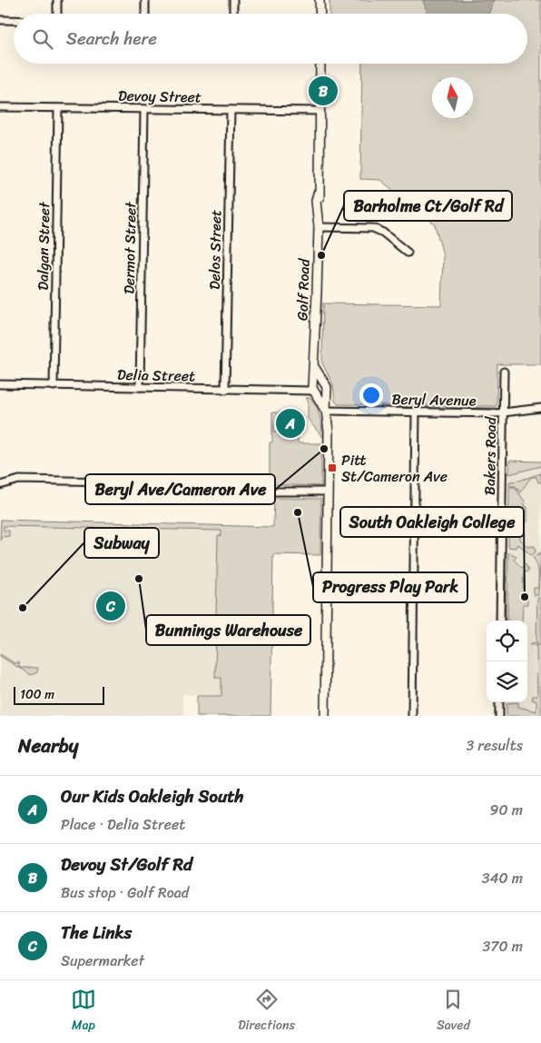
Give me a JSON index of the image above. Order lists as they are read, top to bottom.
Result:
{
  "streets": {
    "street": [
      "Devoy Street",
      "Dalgan Street",
      "Dermot Street",
      "Delos Street",
      "Golf Road",
      "Delia Street",
      "Beryl Avenue",
      "Bakers Road"
    ]
  },
  "crossings": [
    ["Devoy Street", "Dalgan Street"],
    ["Devoy Street", "Dermot Street"],
    ["Devoy Street", "Delos Street"],
    ["Devoy Street", "Golf Road"],
    ["Dalgan Street", "Delia Street"],
    ["Dermot Street", "Delia Street"],
    ["Delos Street", "Delia Street"],
    ["Golf Road", "Delia Street"],
    ["Beryl Avenue", "Bakers Road"]
  ],
  "places": {
    "other": [
      "Barholme Ct/Golf Rd",
      "Beryl Ave/Cameron Ave",
      "Progress Play Park",
      "Bunnings Warehouse",
      "South Oakleigh College",
      "Subway"
    ],
    "transit": ["Pitt St/Cameron Ave"]
  },
  "scale_bar": "100 m",
  "north": "top",
  "page": {
    "search": "Search here",
    "pins": ["B", "A", "C"],
    "scale": "100 m",
    "heading": ["Nearby", "3 results"],
    "list": [
      {
        "mark": "A",
        "name": "Our Kids Oakleigh South",
        "note": "Place · Delia Street",
        "value": "90 m"
      },
      {
        "mark": "B",
        "name": "Devoy St/Golf Rd",
        "note": "Bus stop · Golf Road",
        "value": "340 m"
      },
      {
        "mark": "C",
        "name": "The Links",
        "note": "Supermarket",
        "value": "370 m"
      }
    ],
    "nav": ["Map", "Directions", "Saved"]
  }
}
